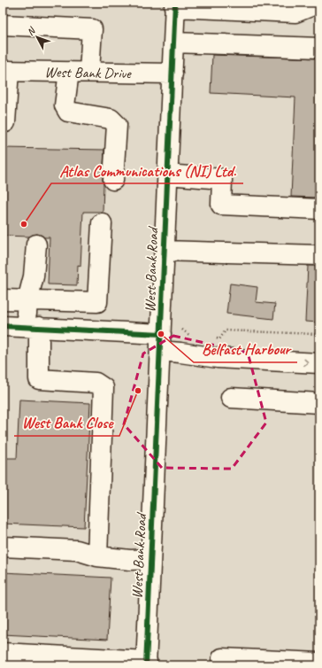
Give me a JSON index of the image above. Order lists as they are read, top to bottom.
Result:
{
  "streets": {
    "street": ["West Bank Drive", "West Bank Road"]
  },
  "crossings": [
    ["West Bank Drive", "West Bank Road"]
  ],
  "places": ["Atlas Communications (NI) Ltd.", "Belfast Harbour", "West Bank Close"],
  "north": "top left"
}
